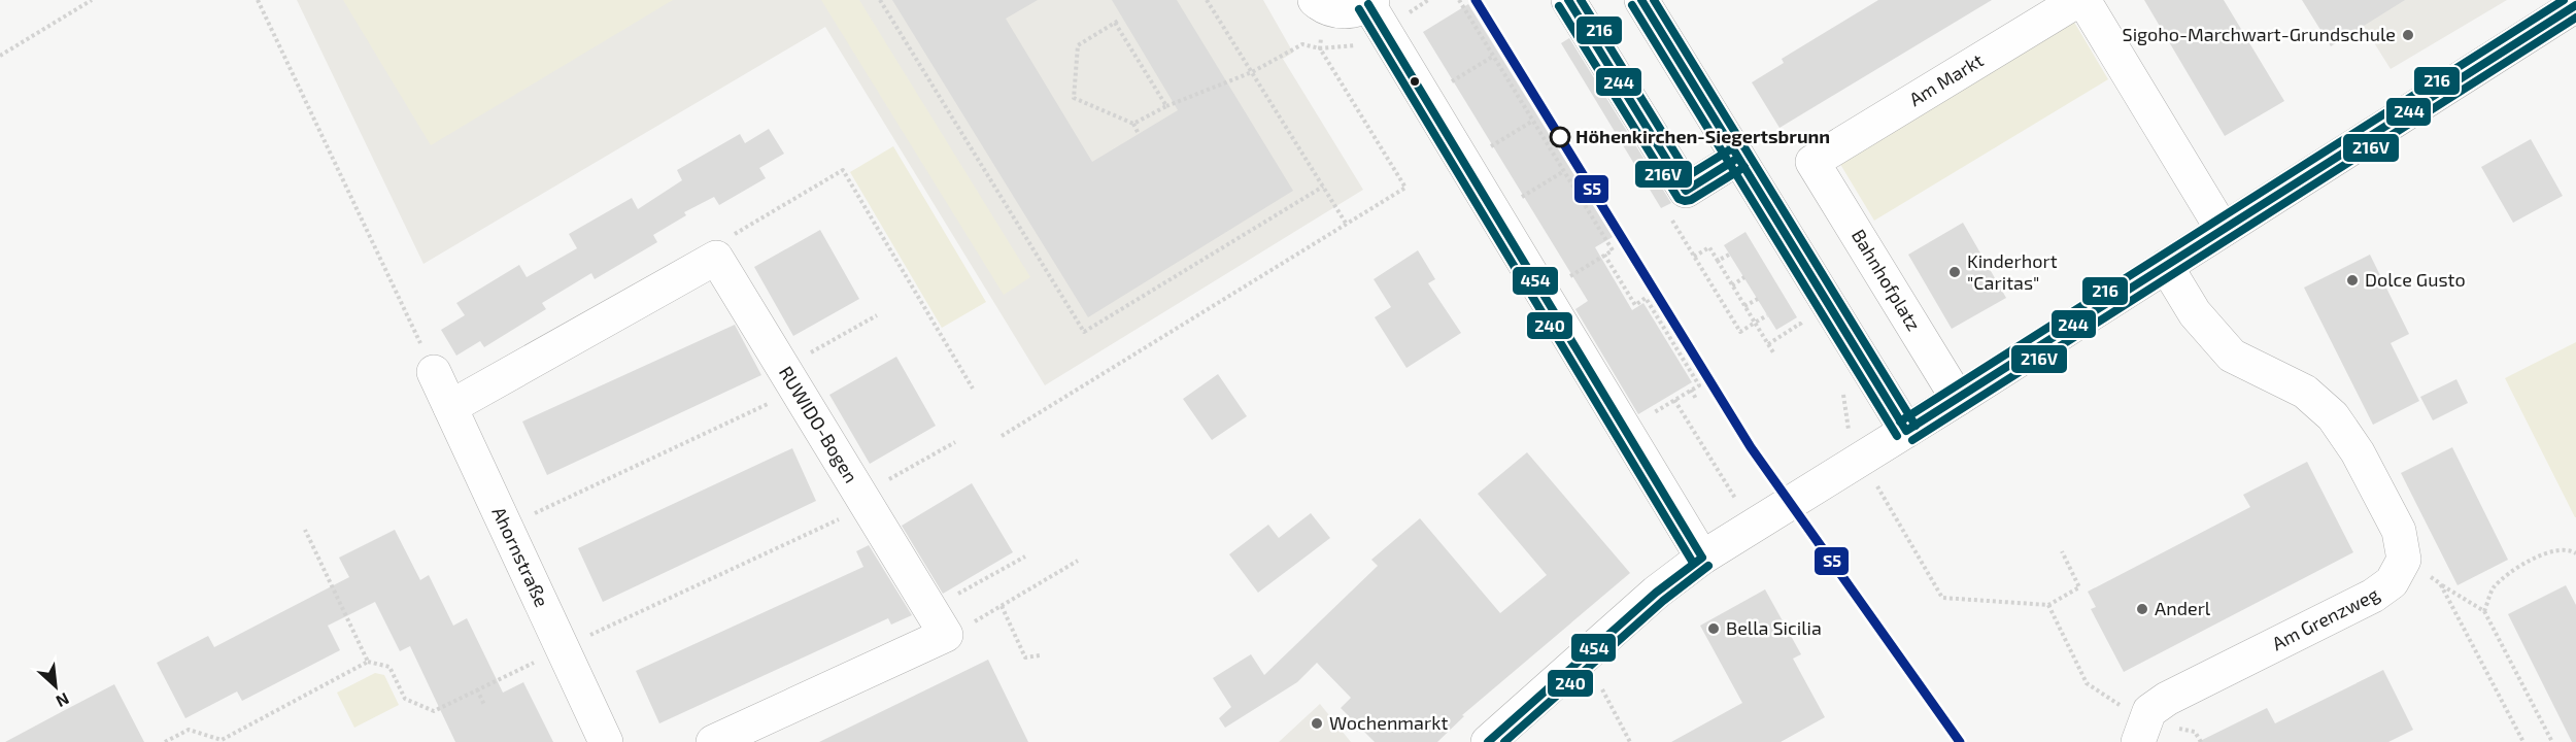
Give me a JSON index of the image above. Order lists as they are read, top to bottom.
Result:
{
  "streets": {
    "street": [
      "Am Markt",
      "Bahnhofplatz",
      "RUWIDO-Bogen",
      "Ahornstraße",
      "Am Grenzweg"
    ]
  },
  "crossings": [
    ["Am Markt", "Bahnhofplatz"]
  ],
  "places": [
    "Sigoho-Marchwart-Grundschule",
    "Höhenkirchen-Siegertsbrunn",
    "Kinderhort \"Caritas\"",
    "Dolce Gusto",
    "Anderl",
    "Bella Sicilia",
    "Wochenmarkt"
  ],
  "lines": [
    "transit line S5",
    "transit line 244",
    "transit line 216",
    "transit line 454",
    "transit line 216V",
    "transit line 240"
  ],
  "north": "bottom right"
}
